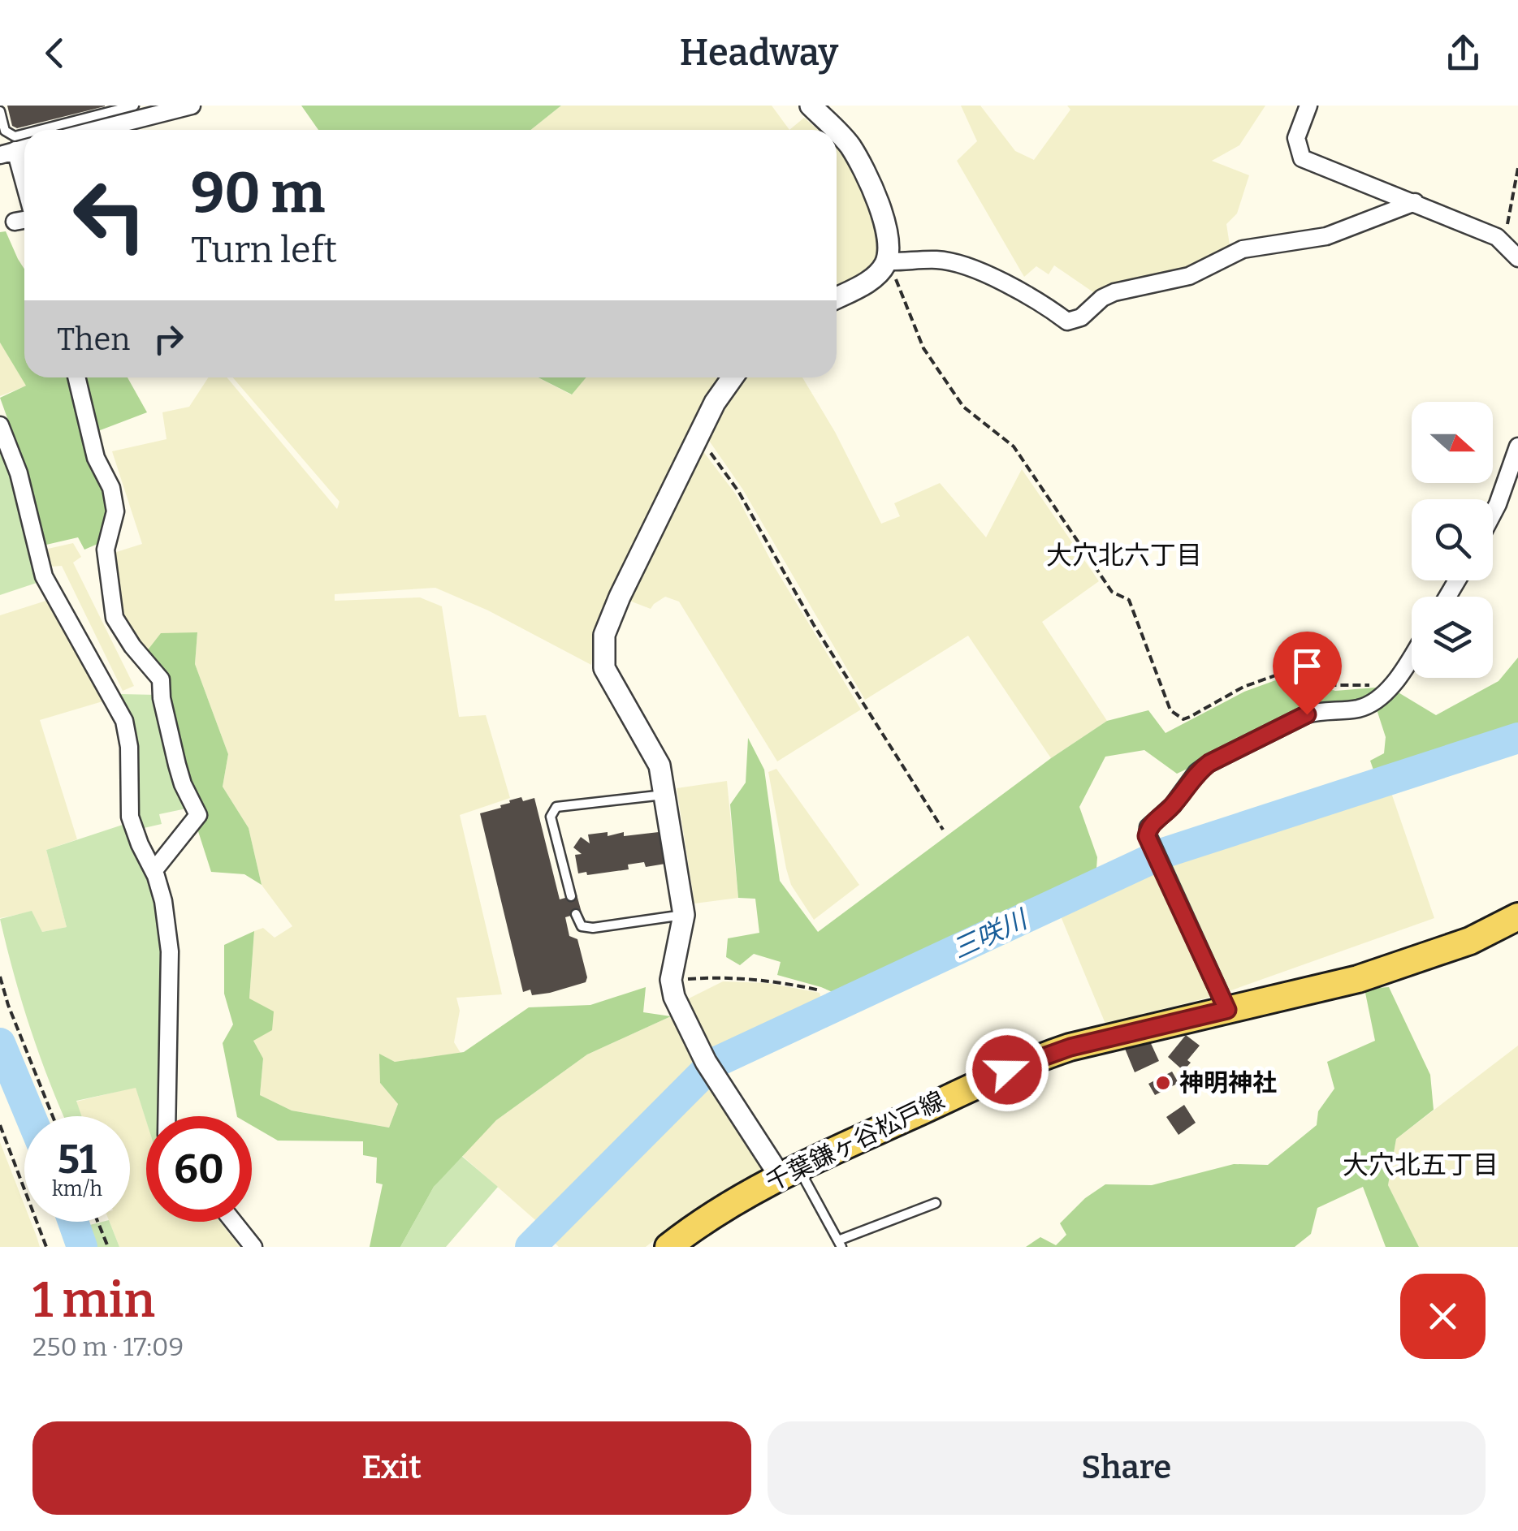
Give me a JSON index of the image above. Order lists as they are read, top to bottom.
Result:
{
  "streets": {
    "main road": ["千葉鎌ヶ谷松戸線"]
  },
  "districts": ["大穴北六丁目", "大穴北五丁目"],
  "water": ["三咲川"],
  "places": ["神明神社"],
  "north": "right",
  "page": {
    "header": "Headway",
    "turn": ["90 m", "Turn left"],
    "then": "Then",
    "speed": "51 km/h",
    "limit": "60",
    "heading": ["1 min", "250 m · 17:09"],
    "buttons": ["Exit", "Share"]
  }
}
